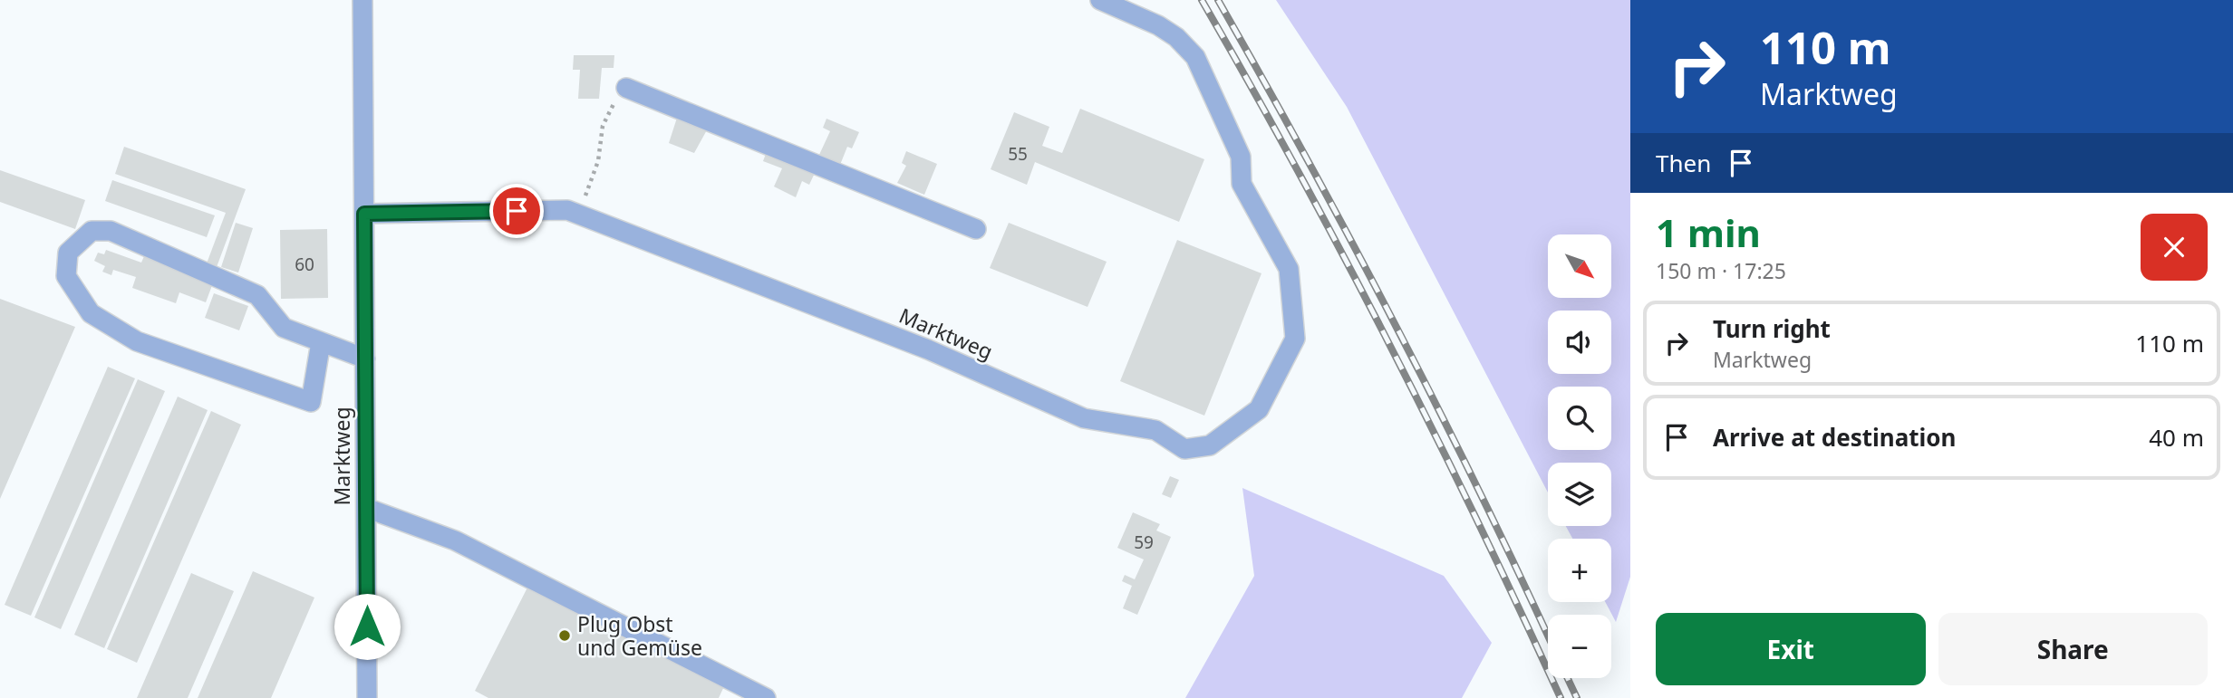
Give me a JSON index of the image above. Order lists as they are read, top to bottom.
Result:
{
  "streets": {
    "street": ["Marktweg"]
  },
  "places": ["Plug Obst und Gemüse"],
  "house_numbers": ["55", "60", "59"],
  "north": "bottom right",
  "page": {
    "turn": ["110 m", "Marktweg"],
    "then": "Then",
    "heading": ["1 min", "150 m · 17:25"],
    "map_buttons": ["+", "−"],
    "list": [
      {
        "name": "Turn right",
        "note": "Marktweg",
        "value": "110 m"
      },
      {
        "name": "Arrive at destination",
        "value": "40 m"
      }
    ],
    "buttons": ["Exit", "Share"]
  }
}
